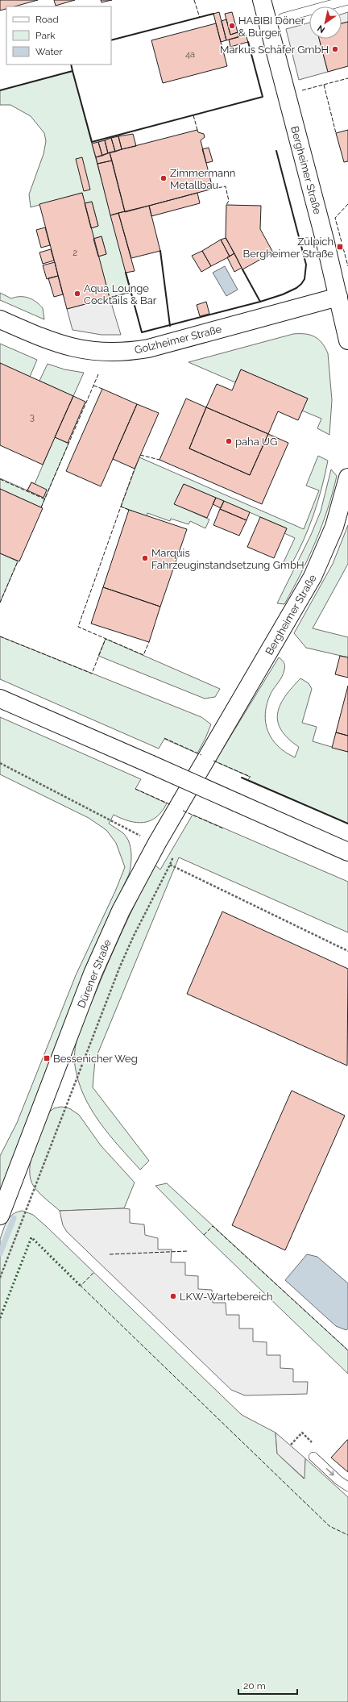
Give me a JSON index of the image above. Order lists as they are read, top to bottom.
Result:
{
  "streets": {
    "street": ["Bergheimer Straße", "Golzheimer Straße", "Dürener Straße"]
  },
  "crossings": [
    ["Bergheimer Straße", "Golzheimer Straße"],
    ["Bergheimer Straße", "Dürener Straße"]
  ],
  "places": {
    "other": [
      "HABIBI Döner & Burger",
      "Markus Schäfer GmbH",
      "Zimmermann Metallbau",
      "Aqua Lounge Cocktails & Bar",
      "paha UG",
      "Marquis Fahrzeuginstandsetzung GmbH",
      "LKW-Wartebereich"
    ],
    "transit": ["Zülpich Bergheimer Straße", "Bessenicher Weg"]
  },
  "house_numbers": ["4a", "2", "3"],
  "legend": ["Road", "Park", "Water"],
  "scale_bar": "20 m",
  "north": "bottom left"
}
